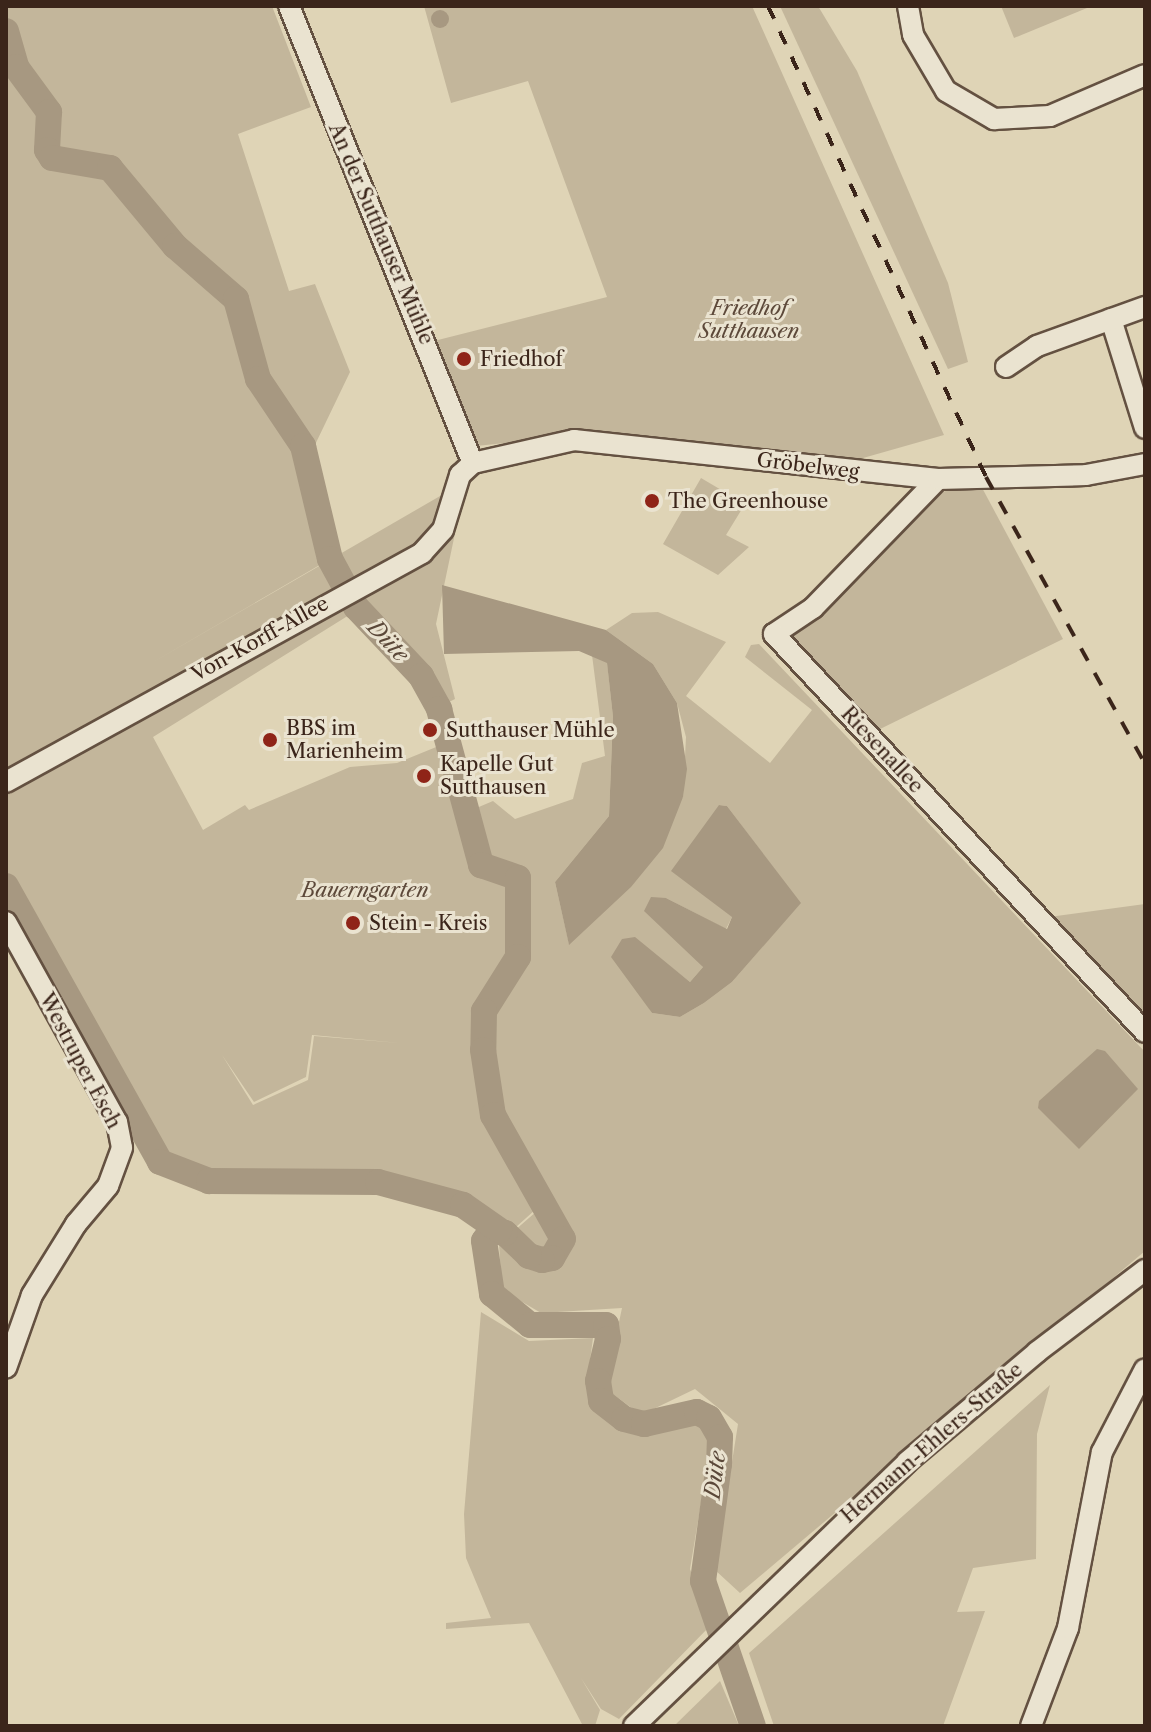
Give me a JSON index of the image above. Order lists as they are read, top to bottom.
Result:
{
  "streets": {
    "street": [
      "An der Sutthauser Mühle",
      "Gröbelweg",
      "Von-Korff-Allee",
      "Riesenallee",
      "Westruper Esch",
      "Hermann-Ehlers-Straße"
    ]
  },
  "crossings": [
    ["An der Sutthauser Mühle", "Gröbelweg"],
    ["An der Sutthauser Mühle", "Von-Korff-Allee"],
    ["Gröbelweg", "Von-Korff-Allee"],
    ["Gröbelweg", "Riesenallee"]
  ],
  "water": ["Düte"],
  "parks": ["Friedhof Sutthausen", "Bauerngarten"],
  "places": [
    "Friedhof",
    "The Greenhouse",
    "Sutthauser Mühle",
    "BBS im Marienheim",
    "Kapelle Gut Sutthausen",
    "Stein - Kreis"
  ]
}
